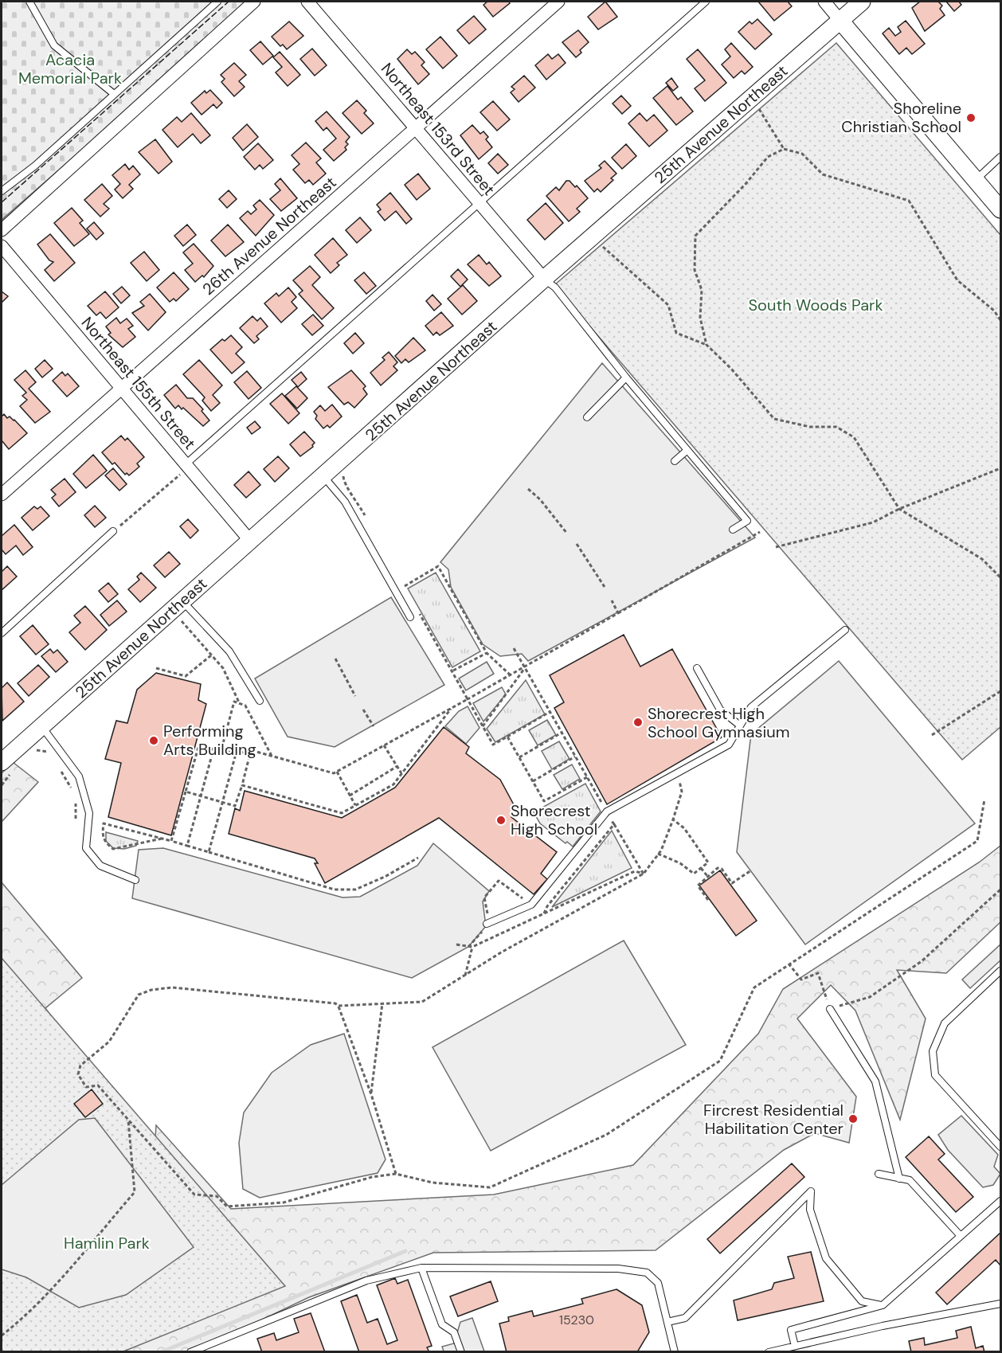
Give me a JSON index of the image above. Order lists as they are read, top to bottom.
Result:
{
  "streets": {
    "street": [
      "25th Avenue Northeast",
      "Northeast 153rd Street",
      "26th Avenue Northeast",
      "Northeast 155th Street"
    ]
  },
  "crossings": [
    ["25th Avenue Northeast", "Northeast 153rd Street"],
    ["25th Avenue Northeast", "Northeast 155th Street"],
    ["Northeast 153rd Street", "26th Avenue Northeast"],
    ["26th Avenue Northeast", "Northeast 155th Street"]
  ],
  "parks": ["Acacia Memorial Park", "South Woods Park", "Hamlin Park"],
  "places": [
    "Shoreline Christian School",
    "Shorecrest High School Gymnasium",
    "Performing Arts Building",
    "Shorecrest High School",
    "Fircrest Residential Habilitation Center"
  ],
  "house_numbers": ["15230"]
}
